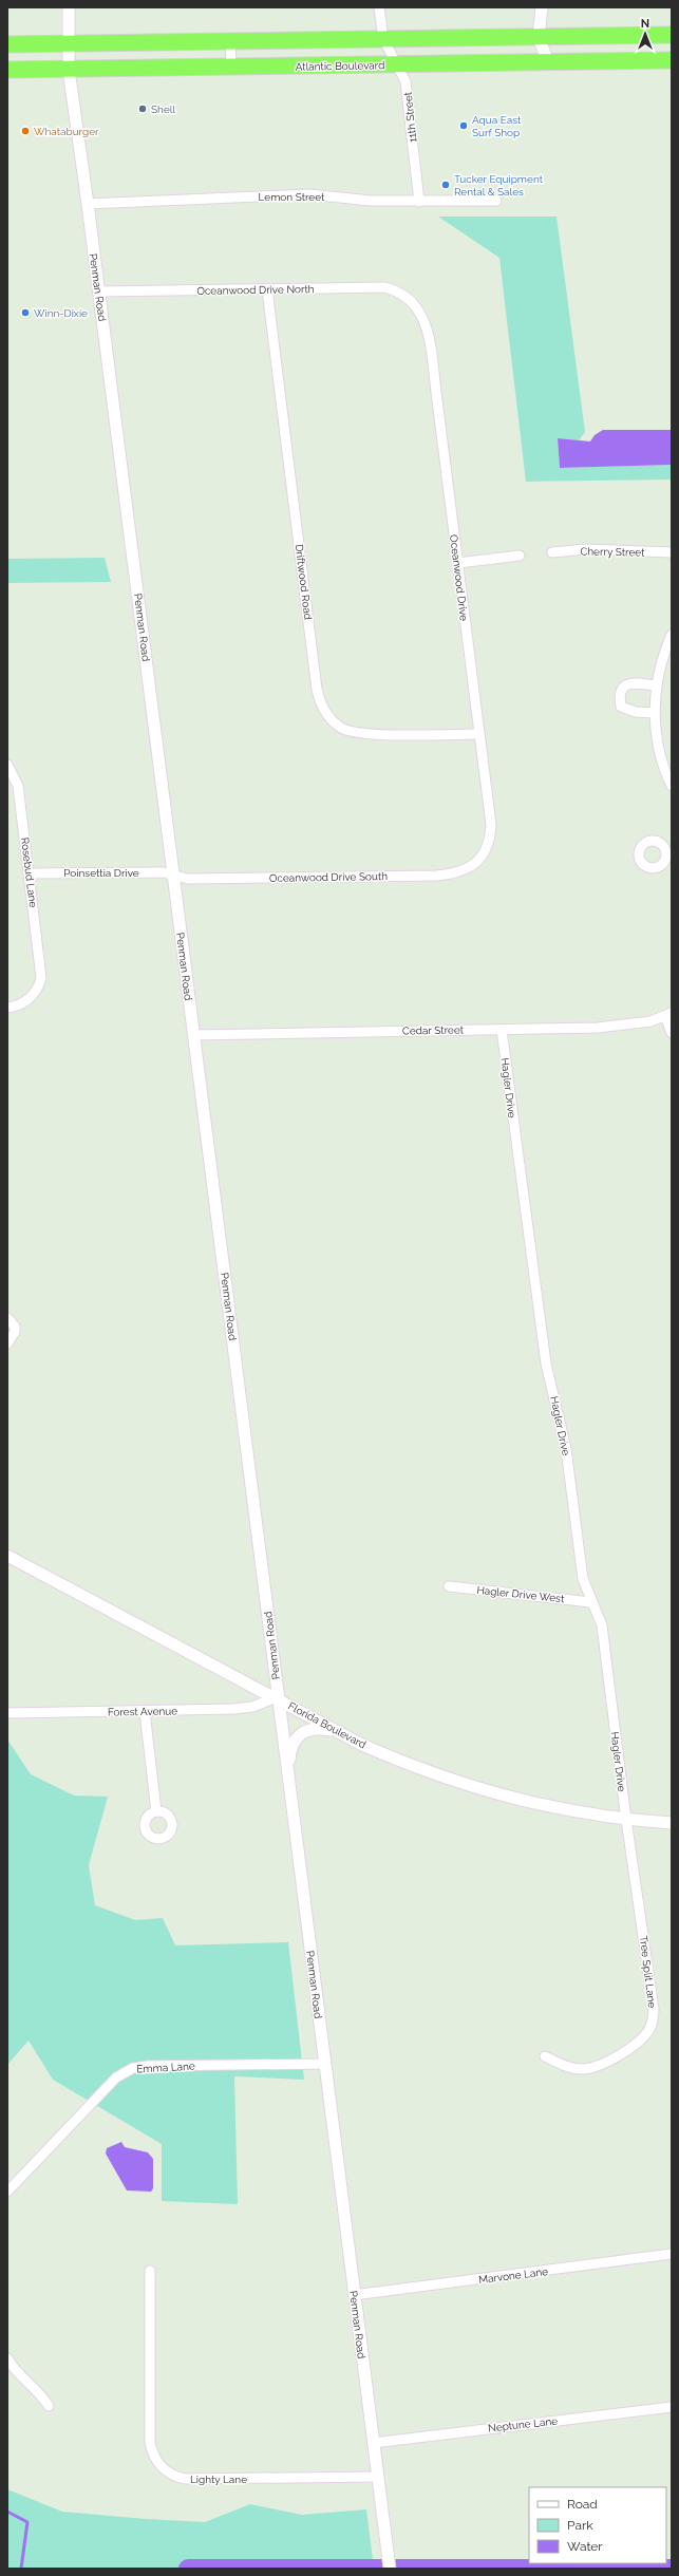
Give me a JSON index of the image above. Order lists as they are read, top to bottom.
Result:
{
  "streets": {
    "highway": ["Atlantic Boulevard"],
    "street": [
      "11th Street",
      "Lemon Street",
      "Penman Road",
      "Oceanwood Drive North",
      "Cherry Street",
      "Oceanwood Drive",
      "Driftwood Road",
      "Rosebud Lane",
      "Poinsettia Drive",
      "Oceanwood Drive South",
      "Cedar Street",
      "Hagler Drive",
      "Hagler Drive West",
      "Forest Avenue",
      "Florida Boulevard",
      "Tree Split Lane",
      "Emma Lane",
      "Marvone Lane",
      "Neptune Lane",
      "Lighty Lane"
    ]
  },
  "crossings": [
    ["Atlantic Boulevard", "11th Street"],
    ["Atlantic Boulevard", "Penman Road"],
    ["11th Street", "Lemon Street"],
    ["Lemon Street", "Penman Road"],
    ["Penman Road", "Oceanwood Drive North"],
    ["Penman Road", "Poinsettia Drive"],
    ["Penman Road", "Oceanwood Drive South"],
    ["Penman Road", "Cedar Street"],
    ["Penman Road", "Forest Avenue"],
    ["Penman Road", "Florida Boulevard"],
    ["Penman Road", "Emma Lane"],
    ["Penman Road", "Marvone Lane"],
    ["Penman Road", "Neptune Lane"],
    ["Penman Road", "Lighty Lane"],
    ["Oceanwood Drive North", "Oceanwood Drive"],
    ["Oceanwood Drive North", "Driftwood Road"],
    ["Oceanwood Drive", "Driftwood Road"],
    ["Oceanwood Drive", "Oceanwood Drive South"],
    ["Rosebud Lane", "Poinsettia Drive"],
    ["Poinsettia Drive", "Oceanwood Drive South"],
    ["Cedar Street", "Hagler Drive"],
    ["Hagler Drive", "Hagler Drive West"],
    ["Hagler Drive", "Florida Boulevard"],
    ["Hagler Drive", "Tree Split Lane"],
    ["Forest Avenue", "Florida Boulevard"],
    ["Florida Boulevard", "Tree Split Lane"]
  ],
  "places": [
    "Shell",
    "Aqua East Surf Shop",
    "Whataburger",
    "Tucker Equipment Rental & Sales",
    "Winn-Dixie"
  ],
  "legend": ["Road", "Park", "Water"],
  "north": "top"
}
